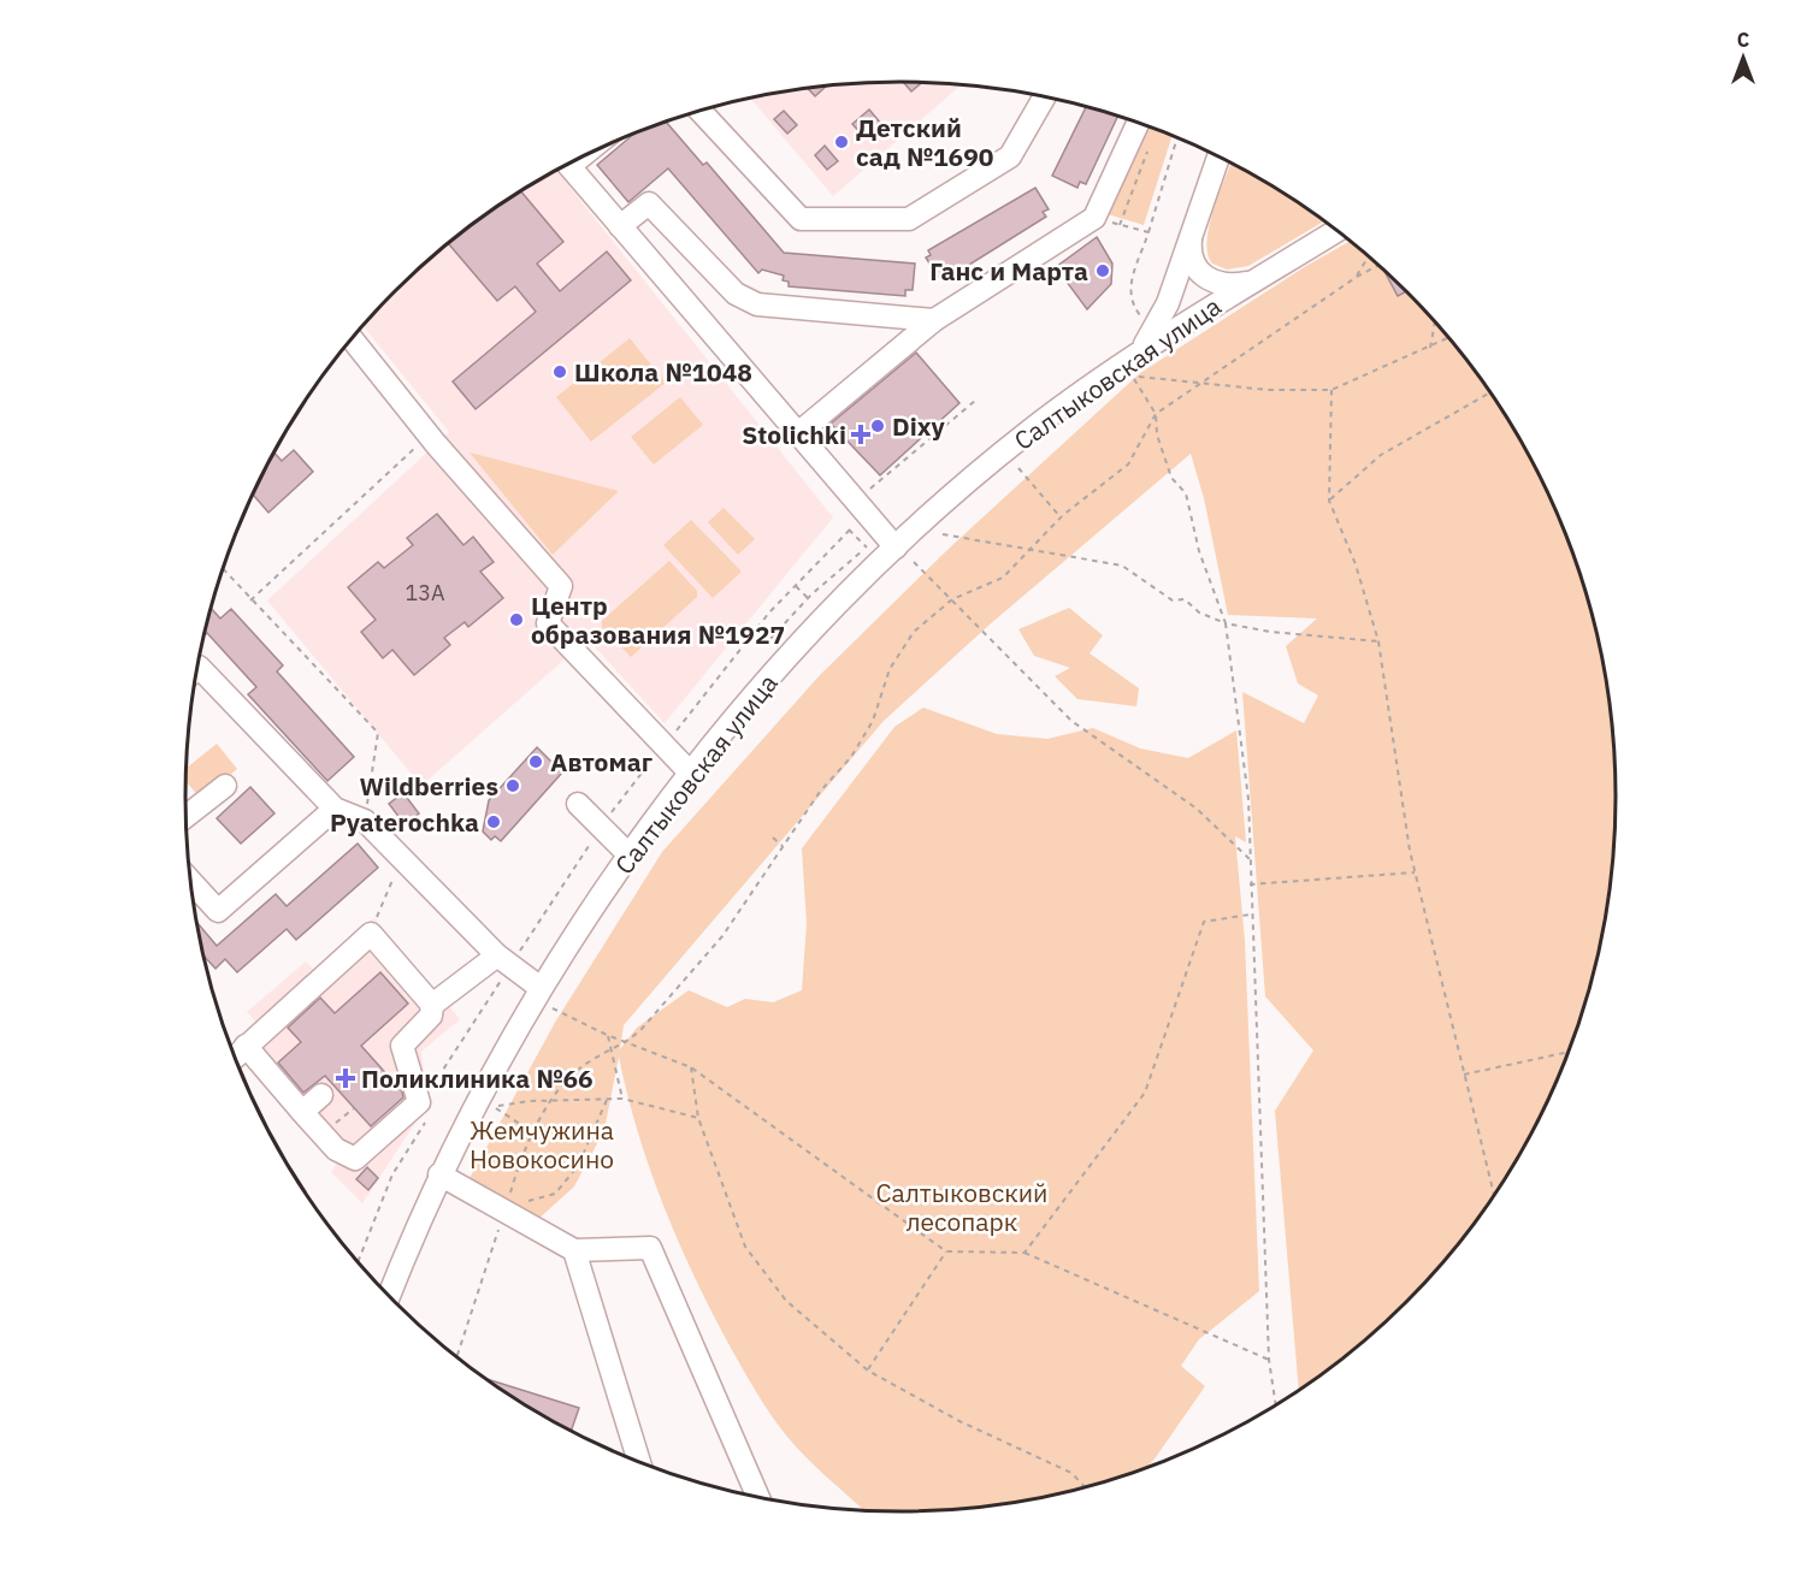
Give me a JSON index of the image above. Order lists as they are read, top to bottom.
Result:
{
  "streets": {
    "street": ["Салтыковская улица"]
  },
  "parks": ["Жемчужина Новокосино", "Салтыковский лесопарк"],
  "places": {
    "other": [
      "Детский сад №1690",
      "Ганс и Марта",
      "Школа №1048",
      "Dixy",
      "Центр образования №1927",
      "Автомаг",
      "Wildberries",
      "Pyaterochka"
    ],
    "health": ["Stolichki", "Поликлиника №66"]
  },
  "house_numbers": ["13А"],
  "north": "top"
}
